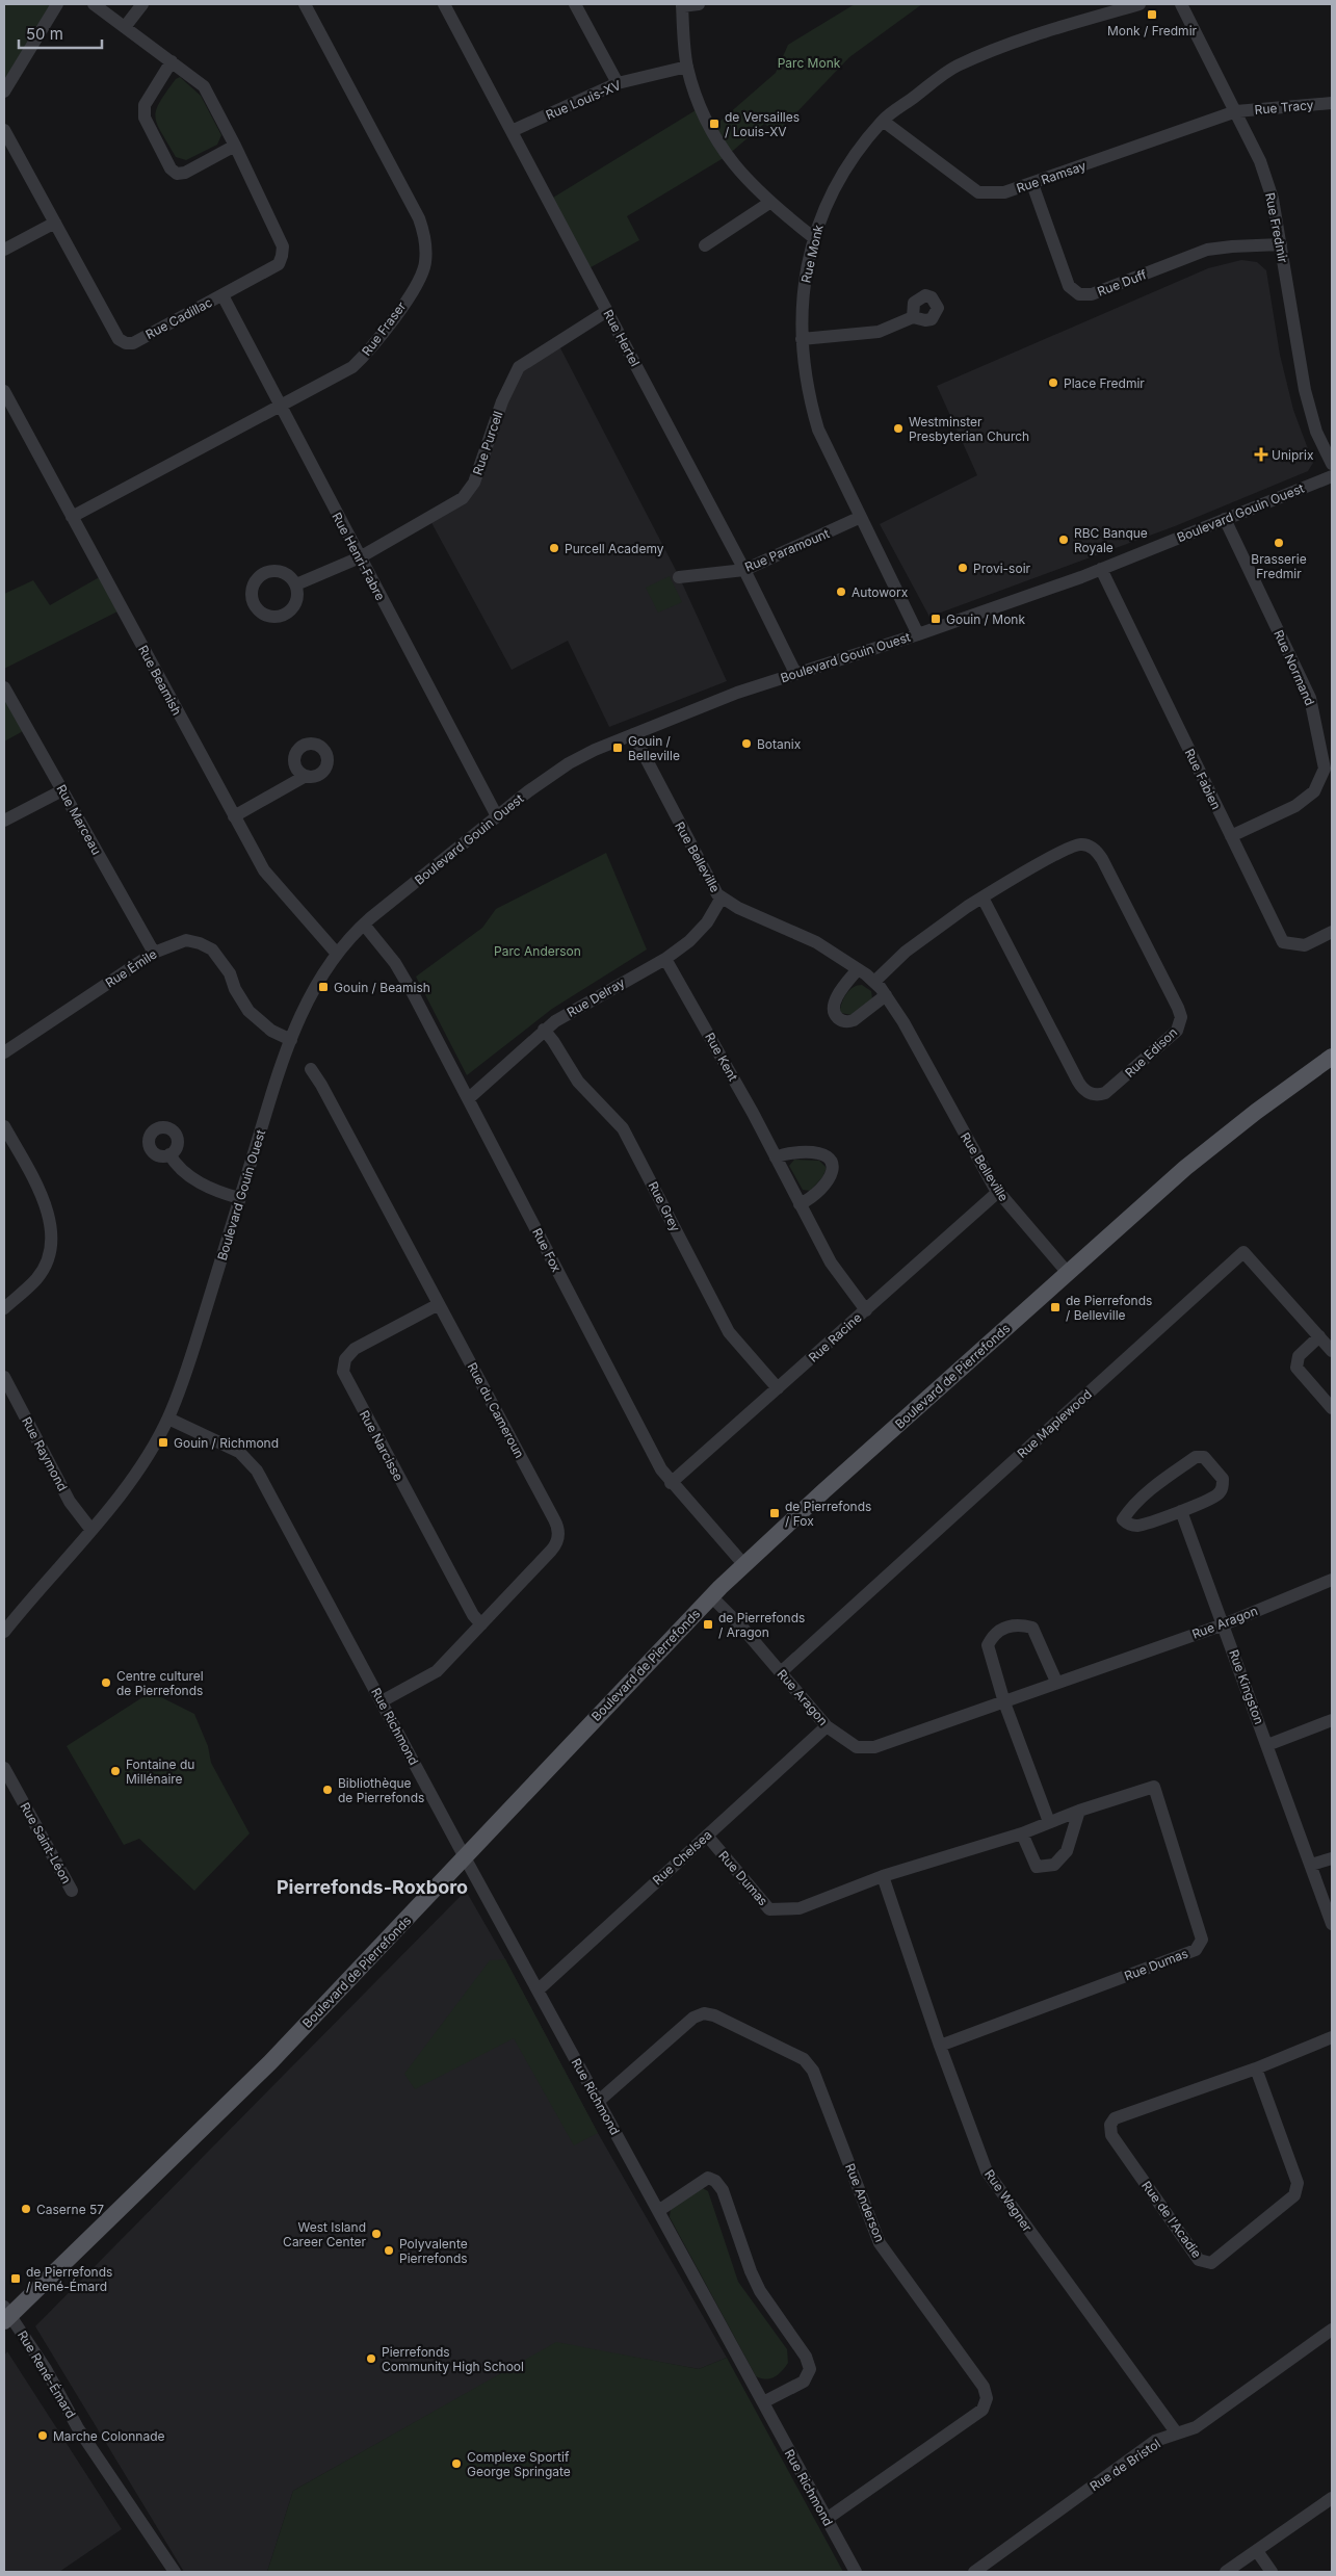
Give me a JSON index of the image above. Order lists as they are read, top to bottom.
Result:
{
  "streets": {
    "main road": ["Boulevard de Pierrefonds"],
    "street": [
      "Rue Louis-XV",
      "Rue Tracy",
      "Rue Ramsay",
      "Rue Fredmir",
      "Rue Monk",
      "Rue Duff",
      "Rue Cadillac",
      "Rue Fraser",
      "Rue Hertel",
      "Rue Purcell",
      "Boulevard Gouin Ouest",
      "Rue Paramount",
      "Rue Henri-Fabre",
      "Rue Normand",
      "Rue Beamish",
      "Rue Fabien",
      "Rue Marceau",
      "Rue Belleville",
      "Rue Émile",
      "Rue Delray",
      "Rue Edison",
      "Rue Kent",
      "Rue Grey",
      "Rue Fox",
      "Rue Racine",
      "Rue du Cameroun",
      "Rue Maplewood",
      "Rue Narcisse",
      "Rue Raymond",
      "Rue Aragon",
      "Rue Kingston",
      "Rue Richmond",
      "Rue Saint-Léon",
      "Rue Chelsea",
      "Rue Dumas",
      "Rue Wagner",
      "Rue Anderson",
      "Rue de l'Acadie",
      "Rue René-Émard",
      "Rue de Bristol"
    ]
  },
  "crossings": [
    ["Rue Louis-XV", "Rue Hertel"],
    ["Rue Tracy", "Rue Ramsay"],
    ["Rue Tracy", "Rue Fredmir"],
    ["Rue Ramsay", "Rue Fredmir"],
    ["Rue Ramsay", "Rue Monk"],
    ["Rue Ramsay", "Rue Duff"],
    ["Rue Fredmir", "Rue Duff"],
    ["Rue Monk", "Boulevard Gouin Ouest"],
    ["Rue Monk", "Rue Paramount"],
    ["Rue Cadillac", "Rue Henri-Fabre"],
    ["Rue Fraser", "Rue Henri-Fabre"],
    ["Rue Fraser", "Rue Beamish"],
    ["Rue Hertel", "Rue Purcell"],
    ["Rue Hertel", "Boulevard Gouin Ouest"],
    ["Rue Hertel", "Rue Paramount"],
    ["Rue Purcell", "Rue Henri-Fabre"],
    ["Boulevard Gouin Ouest", "Rue Henri-Fabre"],
    ["Boulevard Gouin Ouest", "Rue Normand"],
    ["Boulevard Gouin Ouest", "Rue Beamish"],
    ["Boulevard Gouin Ouest", "Rue Fabien"],
    ["Boulevard Gouin Ouest", "Rue Belleville"],
    ["Boulevard Gouin Ouest", "Rue Émile"],
    ["Boulevard Gouin Ouest", "Rue Fox"],
    ["Boulevard Gouin Ouest", "Rue Raymond"],
    ["Boulevard Gouin Ouest", "Rue Richmond"],
    ["Rue Normand", "Rue Fabien"],
    ["Rue Marceau", "Rue Émile"],
    ["Rue Belleville", "Rue Delray"],
    ["Rue Belleville", "Rue Edison"],
    ["Rue Belleville", "Rue Racine"],
    ["Rue Belleville", "Boulevard de Pierrefonds"],
    ["Rue Delray", "Rue Kent"],
    ["Rue Delray", "Rue Grey"],
    ["Rue Delray", "Rue Fox"],
    ["Rue Kent", "Rue Racine"],
    ["Rue Grey", "Rue Racine"],
    ["Rue Fox", "Rue Racine"],
    ["Rue Fox", "Boulevard de Pierrefonds"],
    ["Boulevard de Pierrefonds", "Rue Aragon"],
    ["Boulevard de Pierrefonds", "Rue Richmond"],
    ["Boulevard de Pierrefonds", "Rue René-Émard"],
    ["Rue du Cameroun", "Rue Narcisse"],
    ["Rue du Cameroun", "Rue Richmond"],
    ["Rue Maplewood", "Rue Aragon"],
    ["Rue Aragon", "Rue Kingston"],
    ["Rue Aragon", "Rue Chelsea"],
    ["Rue Richmond", "Rue Chelsea"],
    ["Rue Richmond", "Rue Anderson"],
    ["Rue Chelsea", "Rue Dumas"],
    ["Rue Dumas", "Rue Wagner"],
    ["Rue Wagner", "Rue de Bristol"]
  ],
  "districts": ["Pierrefonds-Roxboro"],
  "parks": ["Parc Monk", "Parc Anderson"],
  "places": {
    "transit": [
      "Monk / Fredmir",
      "de Versailles / Louis-XV",
      "Gouin / Monk",
      "Gouin / Belleville",
      "Gouin / Beamish",
      "de Pierrefonds / Belleville",
      "Gouin / Richmond",
      "de Pierrefonds / Fox",
      "de Pierrefonds / Aragon",
      "de Pierrefonds / René-Émard"
    ],
    "other": [
      "Place Fredmir",
      "Westminster Presbyterian Church",
      "RBC Banque Royale",
      "Brasserie Fredmir",
      "Purcell Academy",
      "Provi-soir",
      "Autoworx",
      "Botanix",
      "Centre culturel de Pierrefonds",
      "Fontaine du Millénaire",
      "Bibliothèque de Pierrefonds",
      "Caserne 57",
      "West Island Career Center",
      "Polyvalente Pierrefonds",
      "Pierrefonds Community High School",
      "Marche Colonnade",
      "Complexe Sportif George Springate"
    ],
    "health": ["Uniprix"]
  },
  "scale_bar": "50 m"
}
